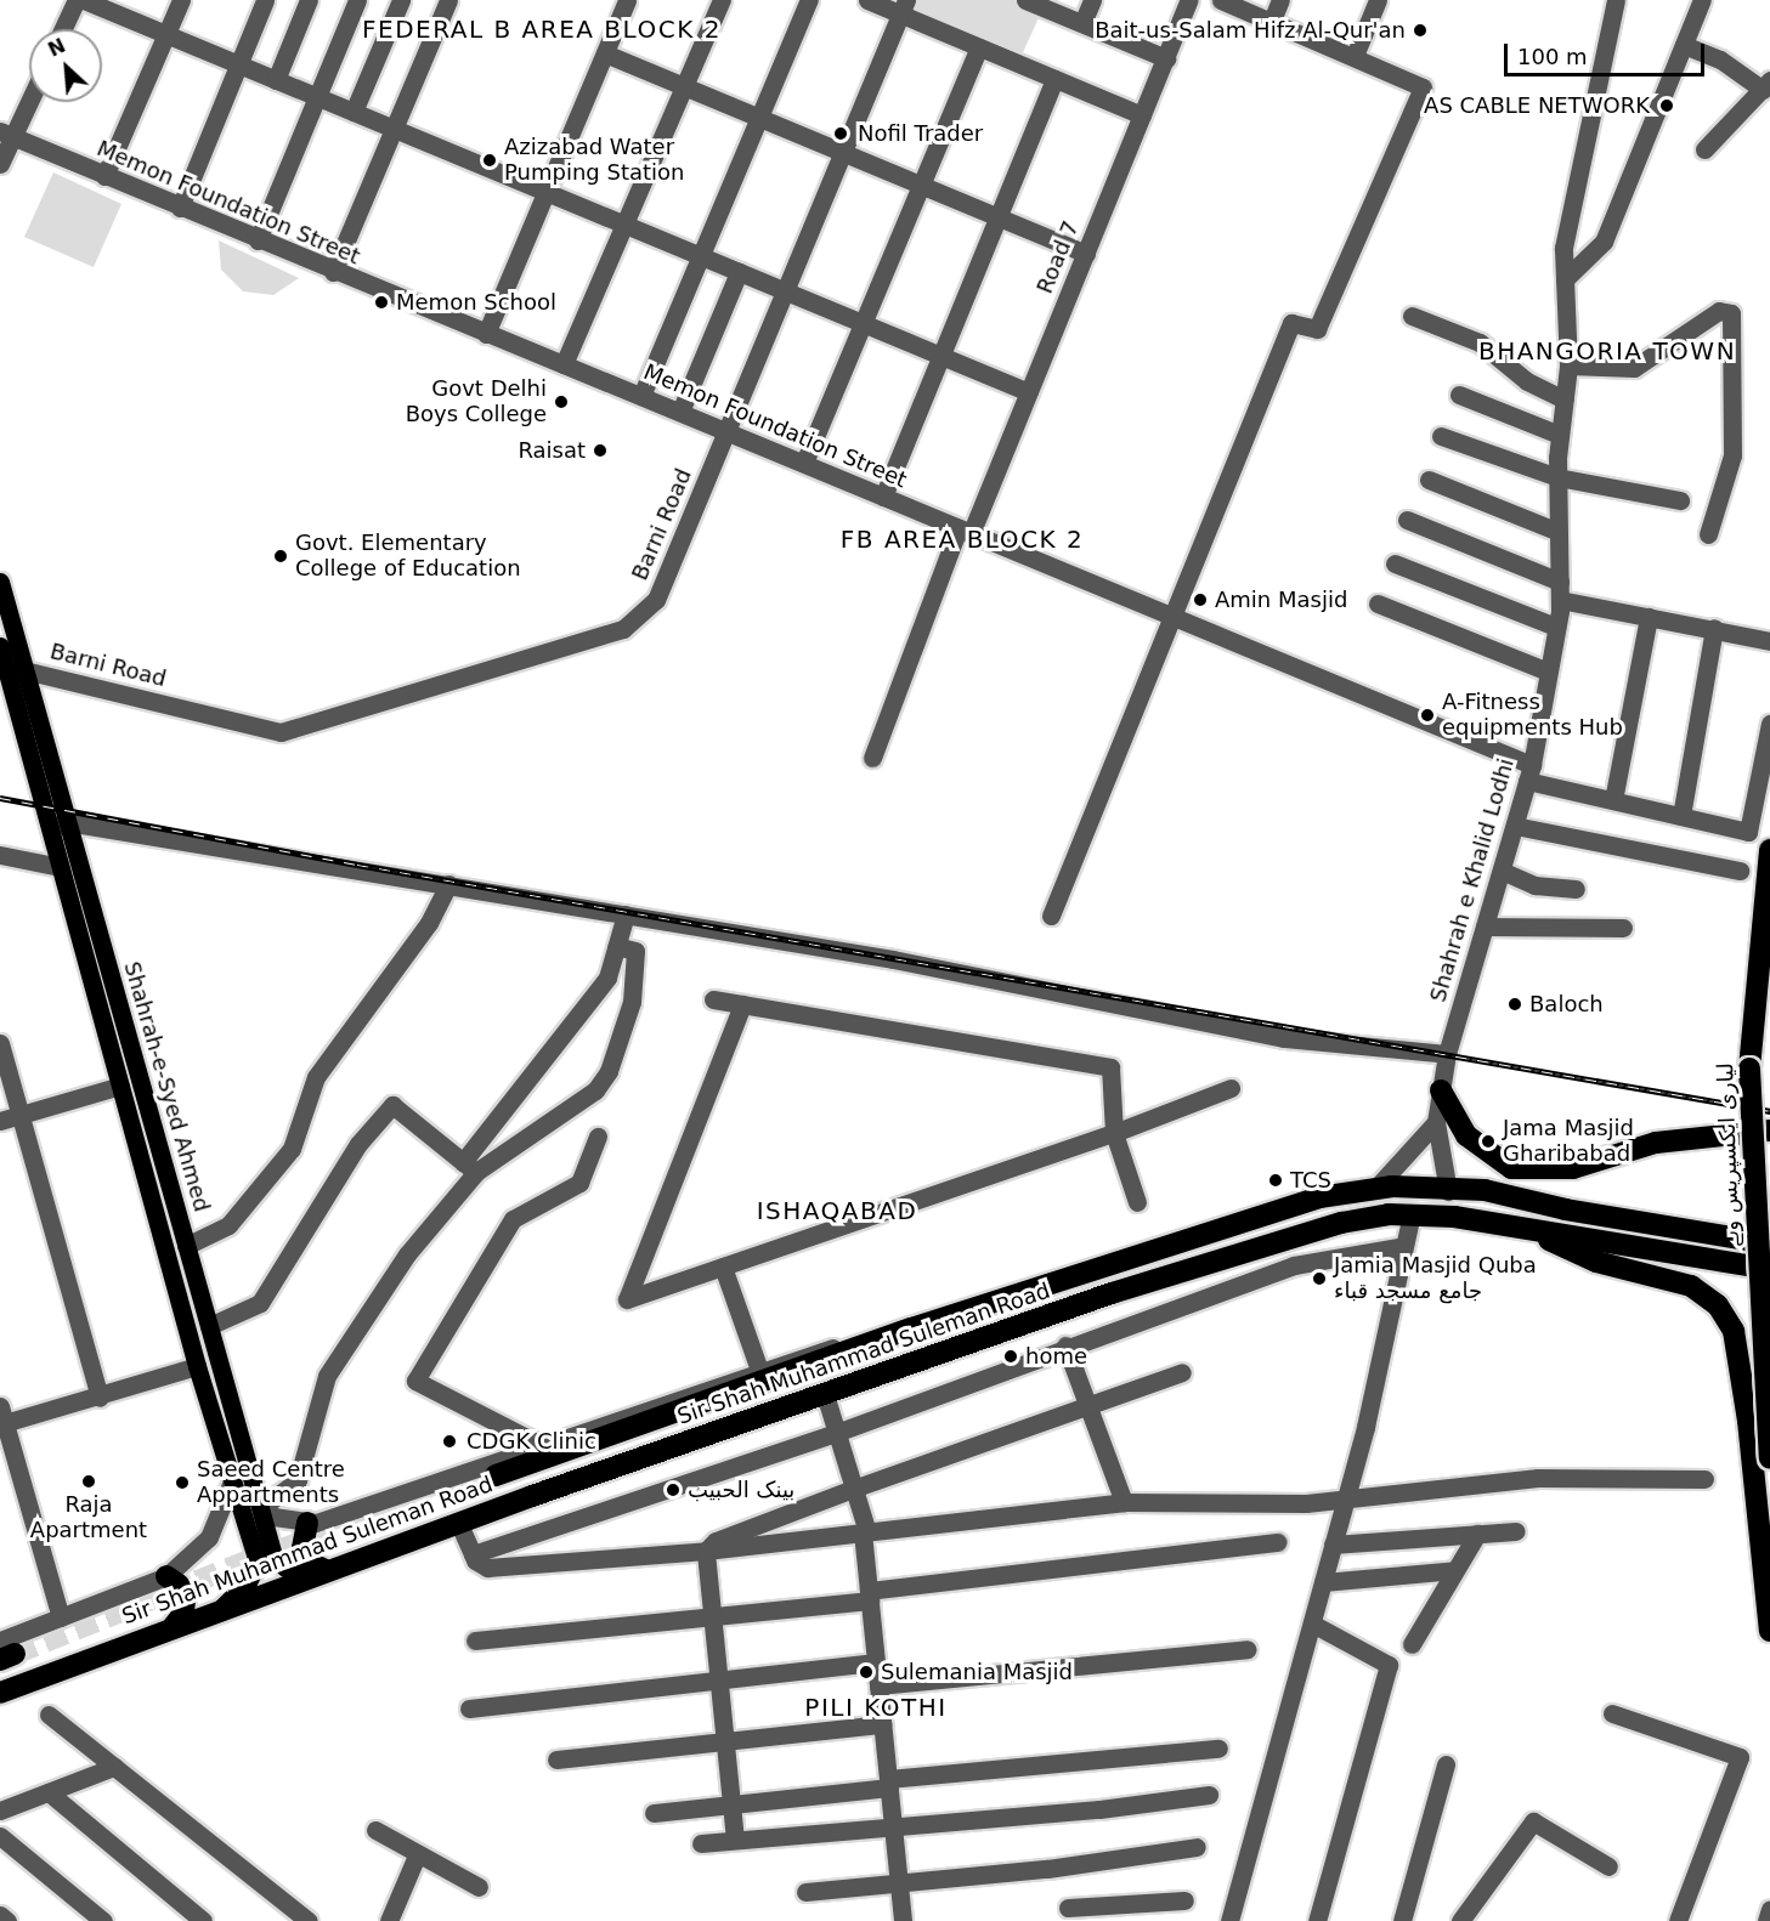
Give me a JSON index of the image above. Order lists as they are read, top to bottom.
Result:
{
  "streets": {
    "highway": ["لیاری ایکسپریس وے", "Sir Shah Muhammad Suleman Road"],
    "main road": ["Shahrah-e-Syed Ahmed"],
    "street": [
      "Memon Foundation Street",
      "Road 7",
      "Barni Road",
      "Shahrah e Khalid Lodhi"
    ]
  },
  "crossings": [
    ["Memon Foundation Street", "Road 7"],
    ["Memon Foundation Street", "Barni Road"],
    ["Memon Foundation Street", "Shahrah e Khalid Lodhi"],
    ["Barni Road", "Shahrah-e-Syed Ahmed"],
    ["Shahrah-e-Syed Ahmed", "Sir Shah Muhammad Suleman Road"]
  ],
  "districts": [
    "FEDERAL B AREA BLOCK 2",
    "BHANGORIA TOWN",
    "FB AREA BLOCK 2",
    "ISHAQABAD",
    "PILI KOTHI"
  ],
  "places": [
    "Bait-us-Salam Hifz Al-Qur'an",
    "AS CABLE NETWORK",
    "Nofil Trader",
    "Azizabad Water Pumping Station",
    "Memon School",
    "Govt Delhi Boys College",
    "Raisat",
    "Govt. Elementary College of Education",
    "Amin Masjid",
    "A-Fitness equipments Hub",
    "Baloch",
    "Jama Masjid Gharibabad",
    "TCS",
    "Jamia Masjid Quba جامع مسجد قباء",
    "home",
    "CDGK Clinic",
    "Raja Apartment",
    "Saeed Centre Appartments",
    "بينک الحبيب",
    "Sulemania Masjid"
  ],
  "scale_bar": "100 m",
  "north": "top left"
}
